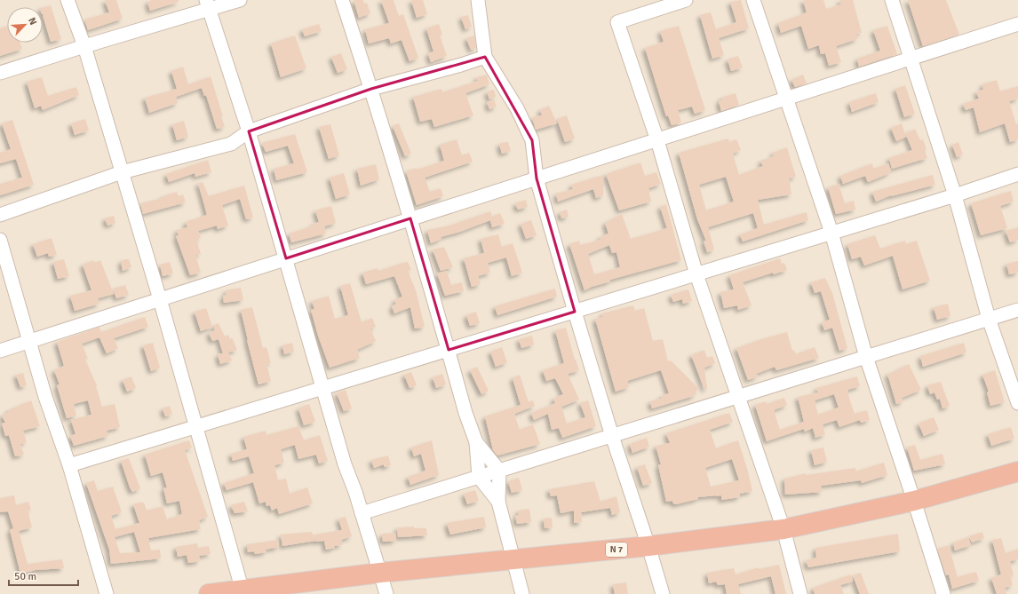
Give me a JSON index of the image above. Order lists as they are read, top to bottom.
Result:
{
  "streets": {
    "highway": ["N 7"]
  },
  "scale_bar": "50 m",
  "north": "top right"
}
